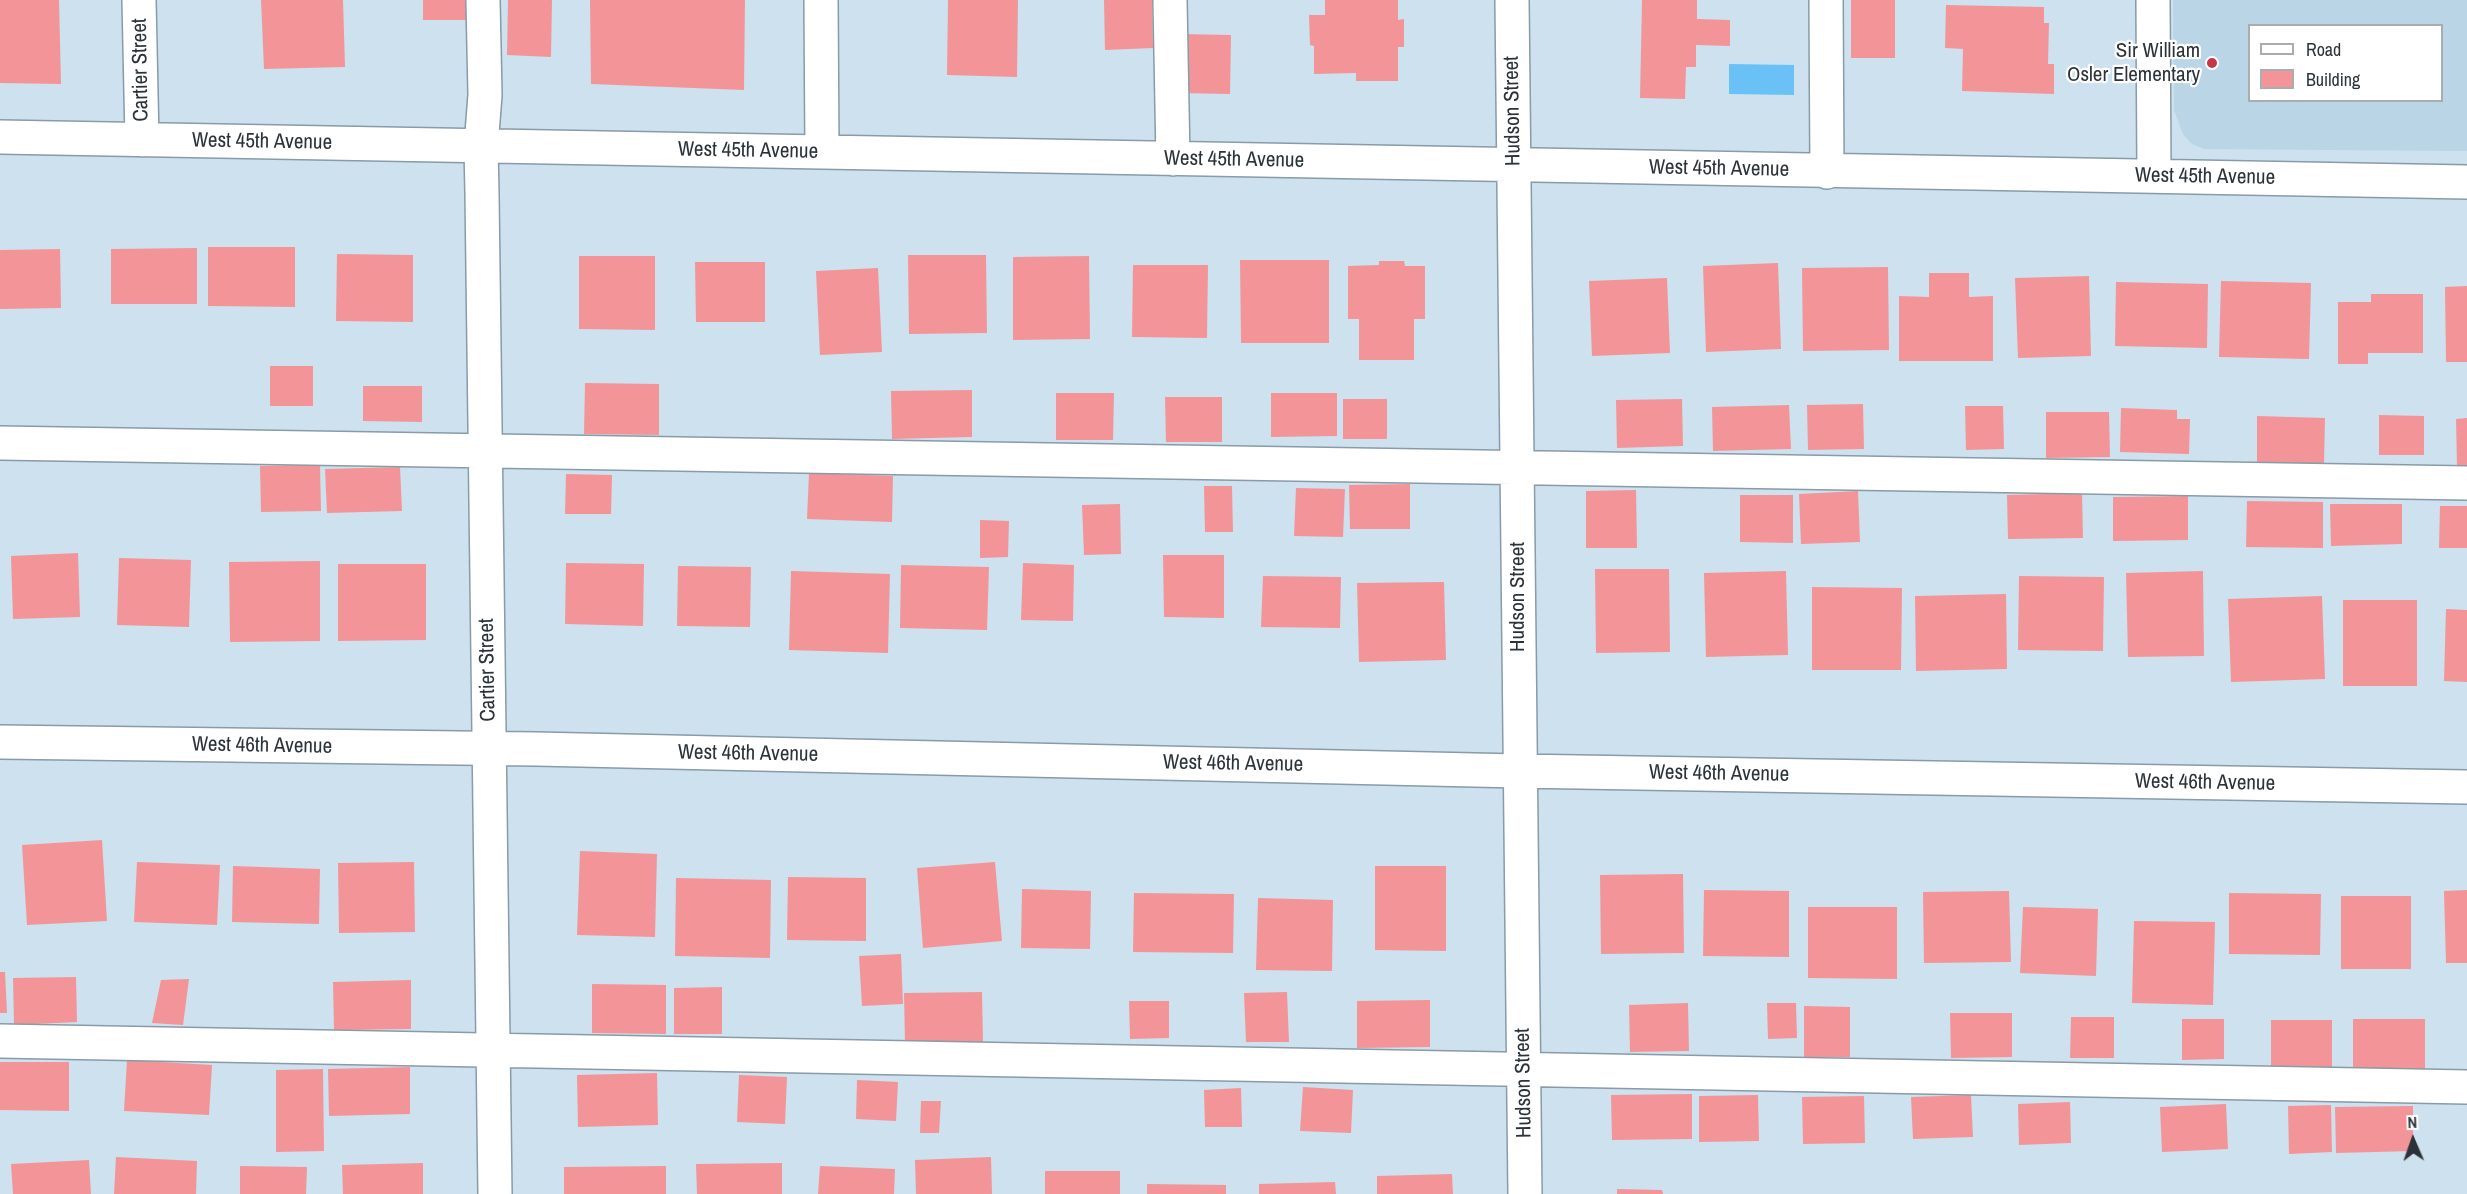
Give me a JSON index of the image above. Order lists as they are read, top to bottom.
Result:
{
  "streets": {
    "street": [
      "Cartier Street",
      "Hudson Street",
      "West 45th Avenue",
      "West 46th Avenue"
    ]
  },
  "crossings": [
    ["Cartier Street", "West 45th Avenue"],
    ["Cartier Street", "West 46th Avenue"],
    ["Hudson Street", "West 45th Avenue"],
    ["Hudson Street", "West 46th Avenue"]
  ],
  "places": ["Sir William Osler Elementary"],
  "legend": ["Road", "Building"],
  "north": "top"
}
